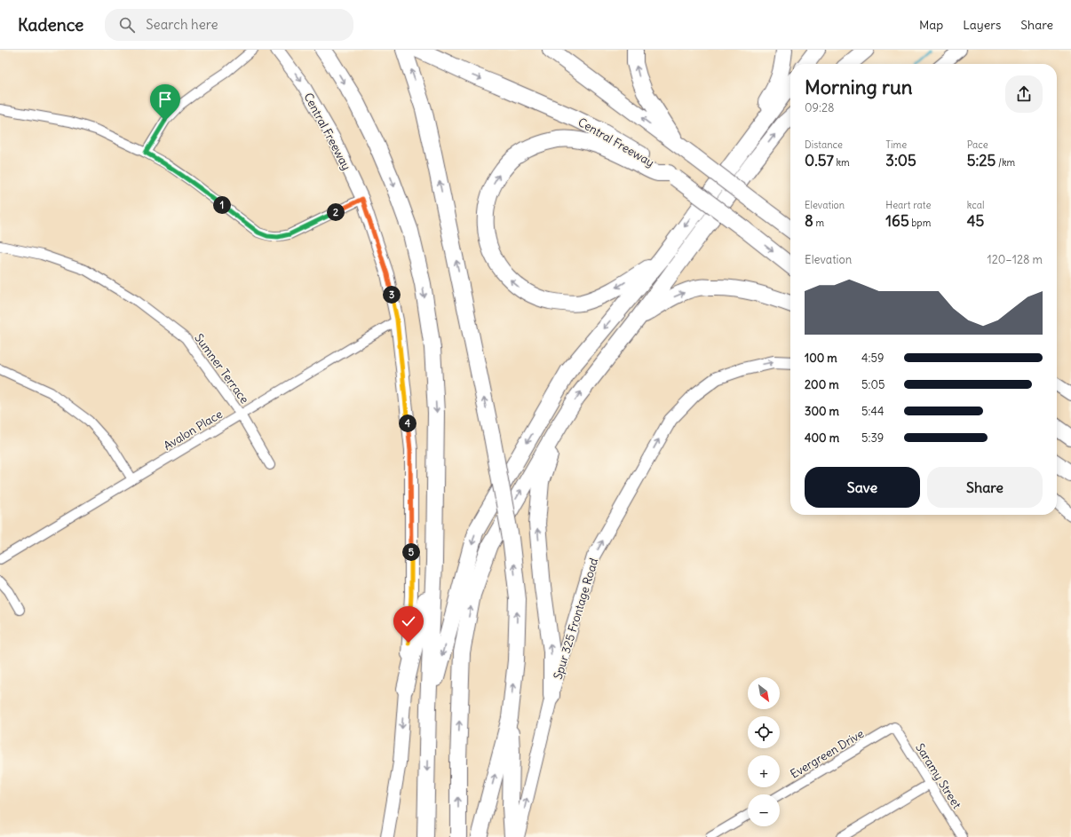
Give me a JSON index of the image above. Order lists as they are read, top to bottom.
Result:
{
  "streets": {
    "highway": ["Central Freeway"],
    "main road": ["Spur 325 Frontage Road"],
    "street": [
      "Sumner Terrace",
      "Avalon Place",
      "Evergreen Drive",
      "Saramy Street"
    ]
  },
  "crossings": [
    ["Central Freeway", "Avalon Place"],
    ["Sumner Terrace", "Avalon Place"],
    ["Evergreen Drive", "Saramy Street"]
  ],
  "one_way": ["Central Freeway", "Spur 325 Frontage Road"],
  "north": "bottom right",
  "page": {
    "header": "Kadence",
    "search": "Search here",
    "nav": ["Map", "Layers", "Share"],
    "heading": ["Morning run", "09:28"],
    "stats": [
      ["Distance", "0.57 km"],
      ["Time", "3:05"],
      ["Pace", "5:25 /km"],
      ["Elevation", "8 m"],
      ["Heart rate", "165 bpm"],
      ["kcal", "45"]
    ],
    "pins": [
      "1",
      "2",
      "3",
      "4",
      "5"
    ],
    "chart": ["Elevation", "120–128 m"],
    "list": [
      {
        "name": "100 m",
        "note": "4:59"
      },
      {
        "name": "200 m",
        "note": "5:05"
      },
      {
        "name": "300 m",
        "note": "5:44"
      },
      {
        "name": "400 m",
        "note": "5:39"
      }
    ],
    "buttons": ["Save", "Share"],
    "map_buttons": ["+", "−"]
  }
}
